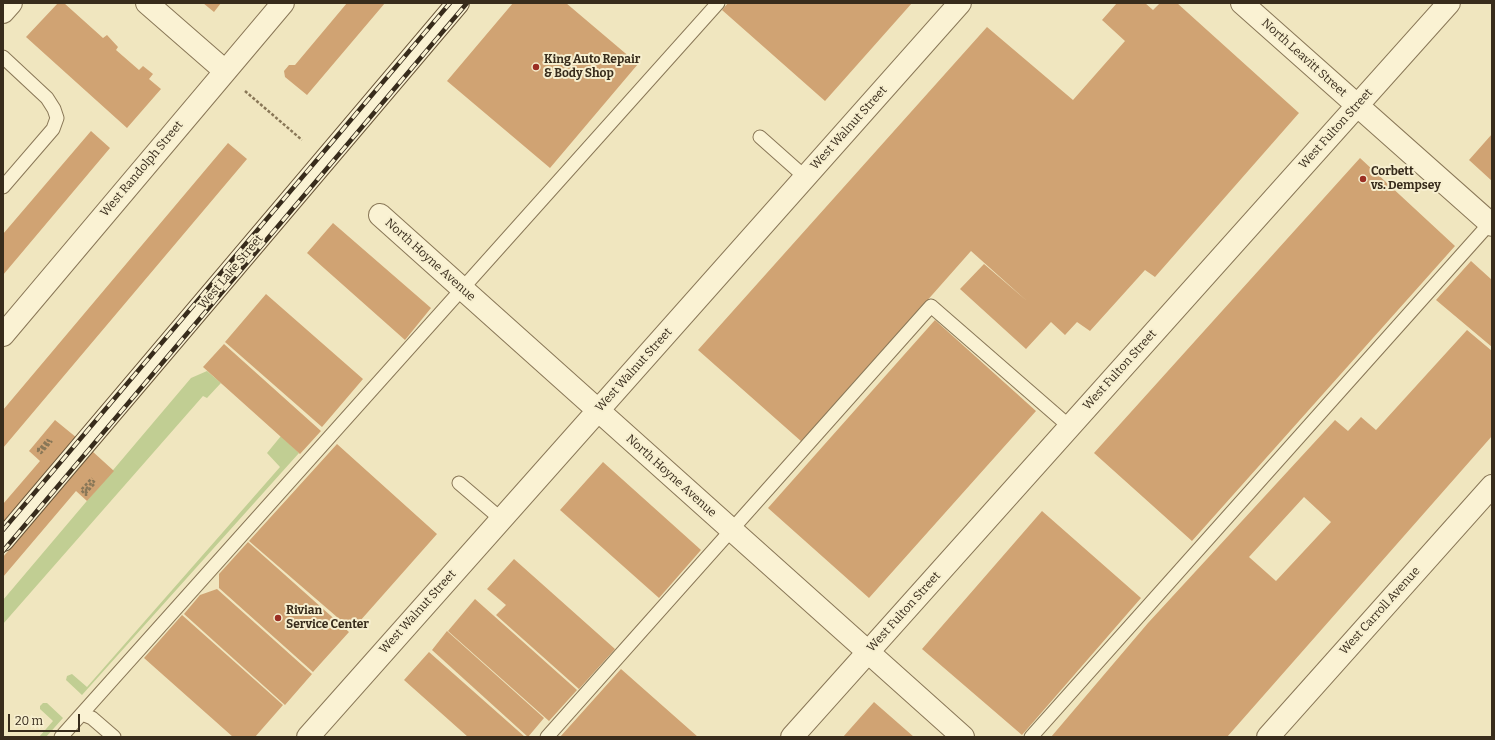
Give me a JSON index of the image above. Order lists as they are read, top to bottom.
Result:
{
  "streets": {
    "street": [
      "North Leavitt Street",
      "West Walnut Street",
      "West Fulton Street",
      "West Randolph Street",
      "North Hoyne Avenue",
      "West Lake Street",
      "West Carroll Avenue"
    ]
  },
  "crossings": [
    ["North Leavitt Street", "West Fulton Street"],
    ["West Walnut Street", "North Hoyne Avenue"],
    ["West Fulton Street", "North Hoyne Avenue"]
  ],
  "places": ["King Auto Repair & Body Shop", "Corbett vs. Dempsey", "Rivian Service Center"],
  "scale_bar": "20 m"
}
